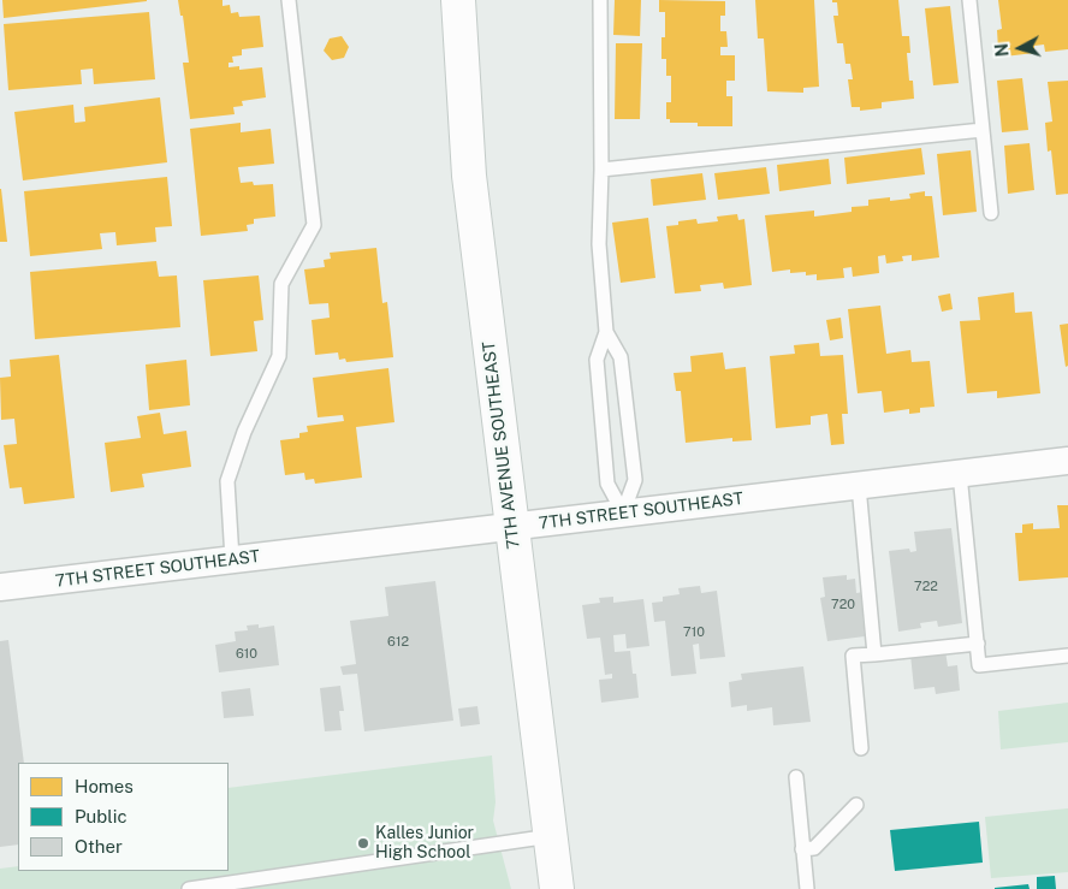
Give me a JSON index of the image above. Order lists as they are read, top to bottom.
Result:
{
  "streets": {
    "street": ["7TH AVENUE SOUTHEAST", "7TH STREET SOUTHEAST"]
  },
  "crossings": [
    ["7TH AVENUE SOUTHEAST", "7TH STREET SOUTHEAST"]
  ],
  "places": ["Kalles Junior High School"],
  "house_numbers": [
    "722",
    "720",
    "710",
    "612",
    "610"
  ],
  "legend": ["Homes", "Public", "Other"],
  "north": "left"
}
